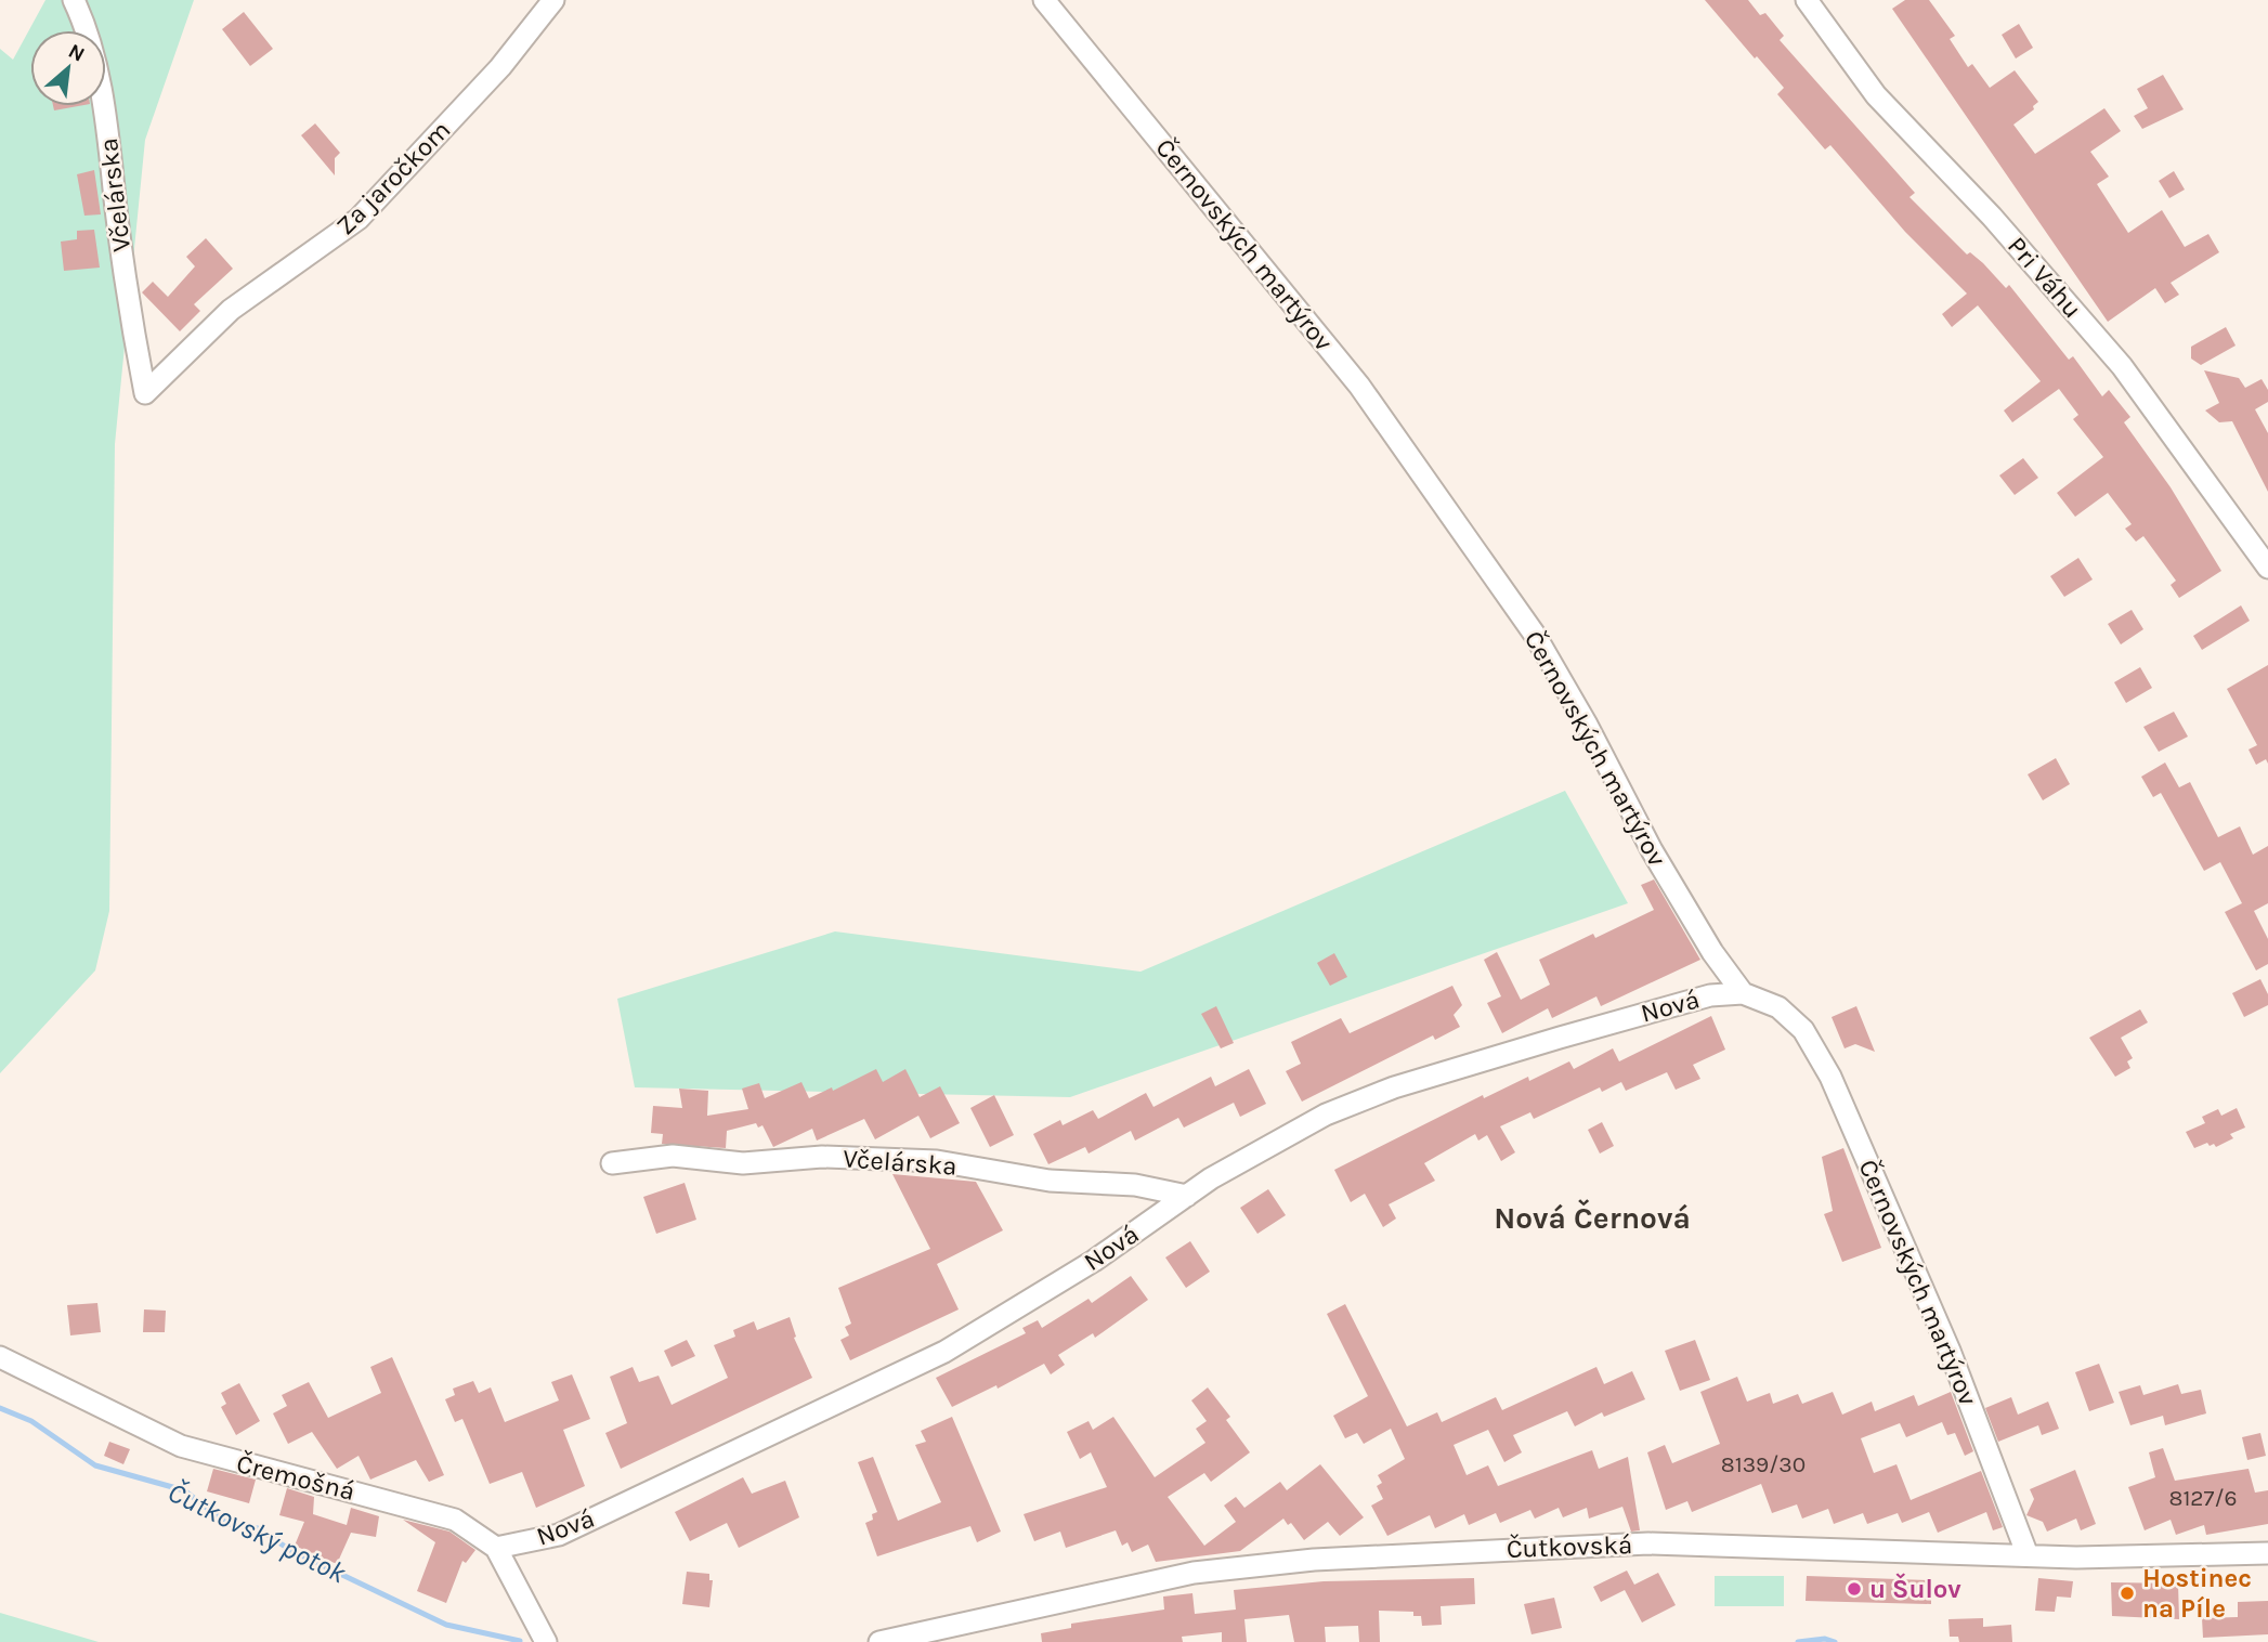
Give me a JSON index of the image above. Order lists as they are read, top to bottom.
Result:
{
  "streets": {
    "street": [
      "Za jaročkom",
      "Včelárska",
      "Černovských martýrov",
      "Pri Váhu",
      "Nová",
      "Čremošná",
      "Čutkovská"
    ]
  },
  "crossings": [
    ["Za jaročkom", "Včelárska"],
    ["Včelárska", "Nová"],
    ["Černovských martýrov", "Nová"],
    ["Černovských martýrov", "Čutkovská"],
    ["Nová", "Čremošná"]
  ],
  "districts": ["Nová Černová"],
  "water": ["Čutkovský potok"],
  "places": ["u Šulov", "Hostinec na Píle"],
  "house_numbers": ["8139/30", "8127/6"],
  "north": "top right"
}
